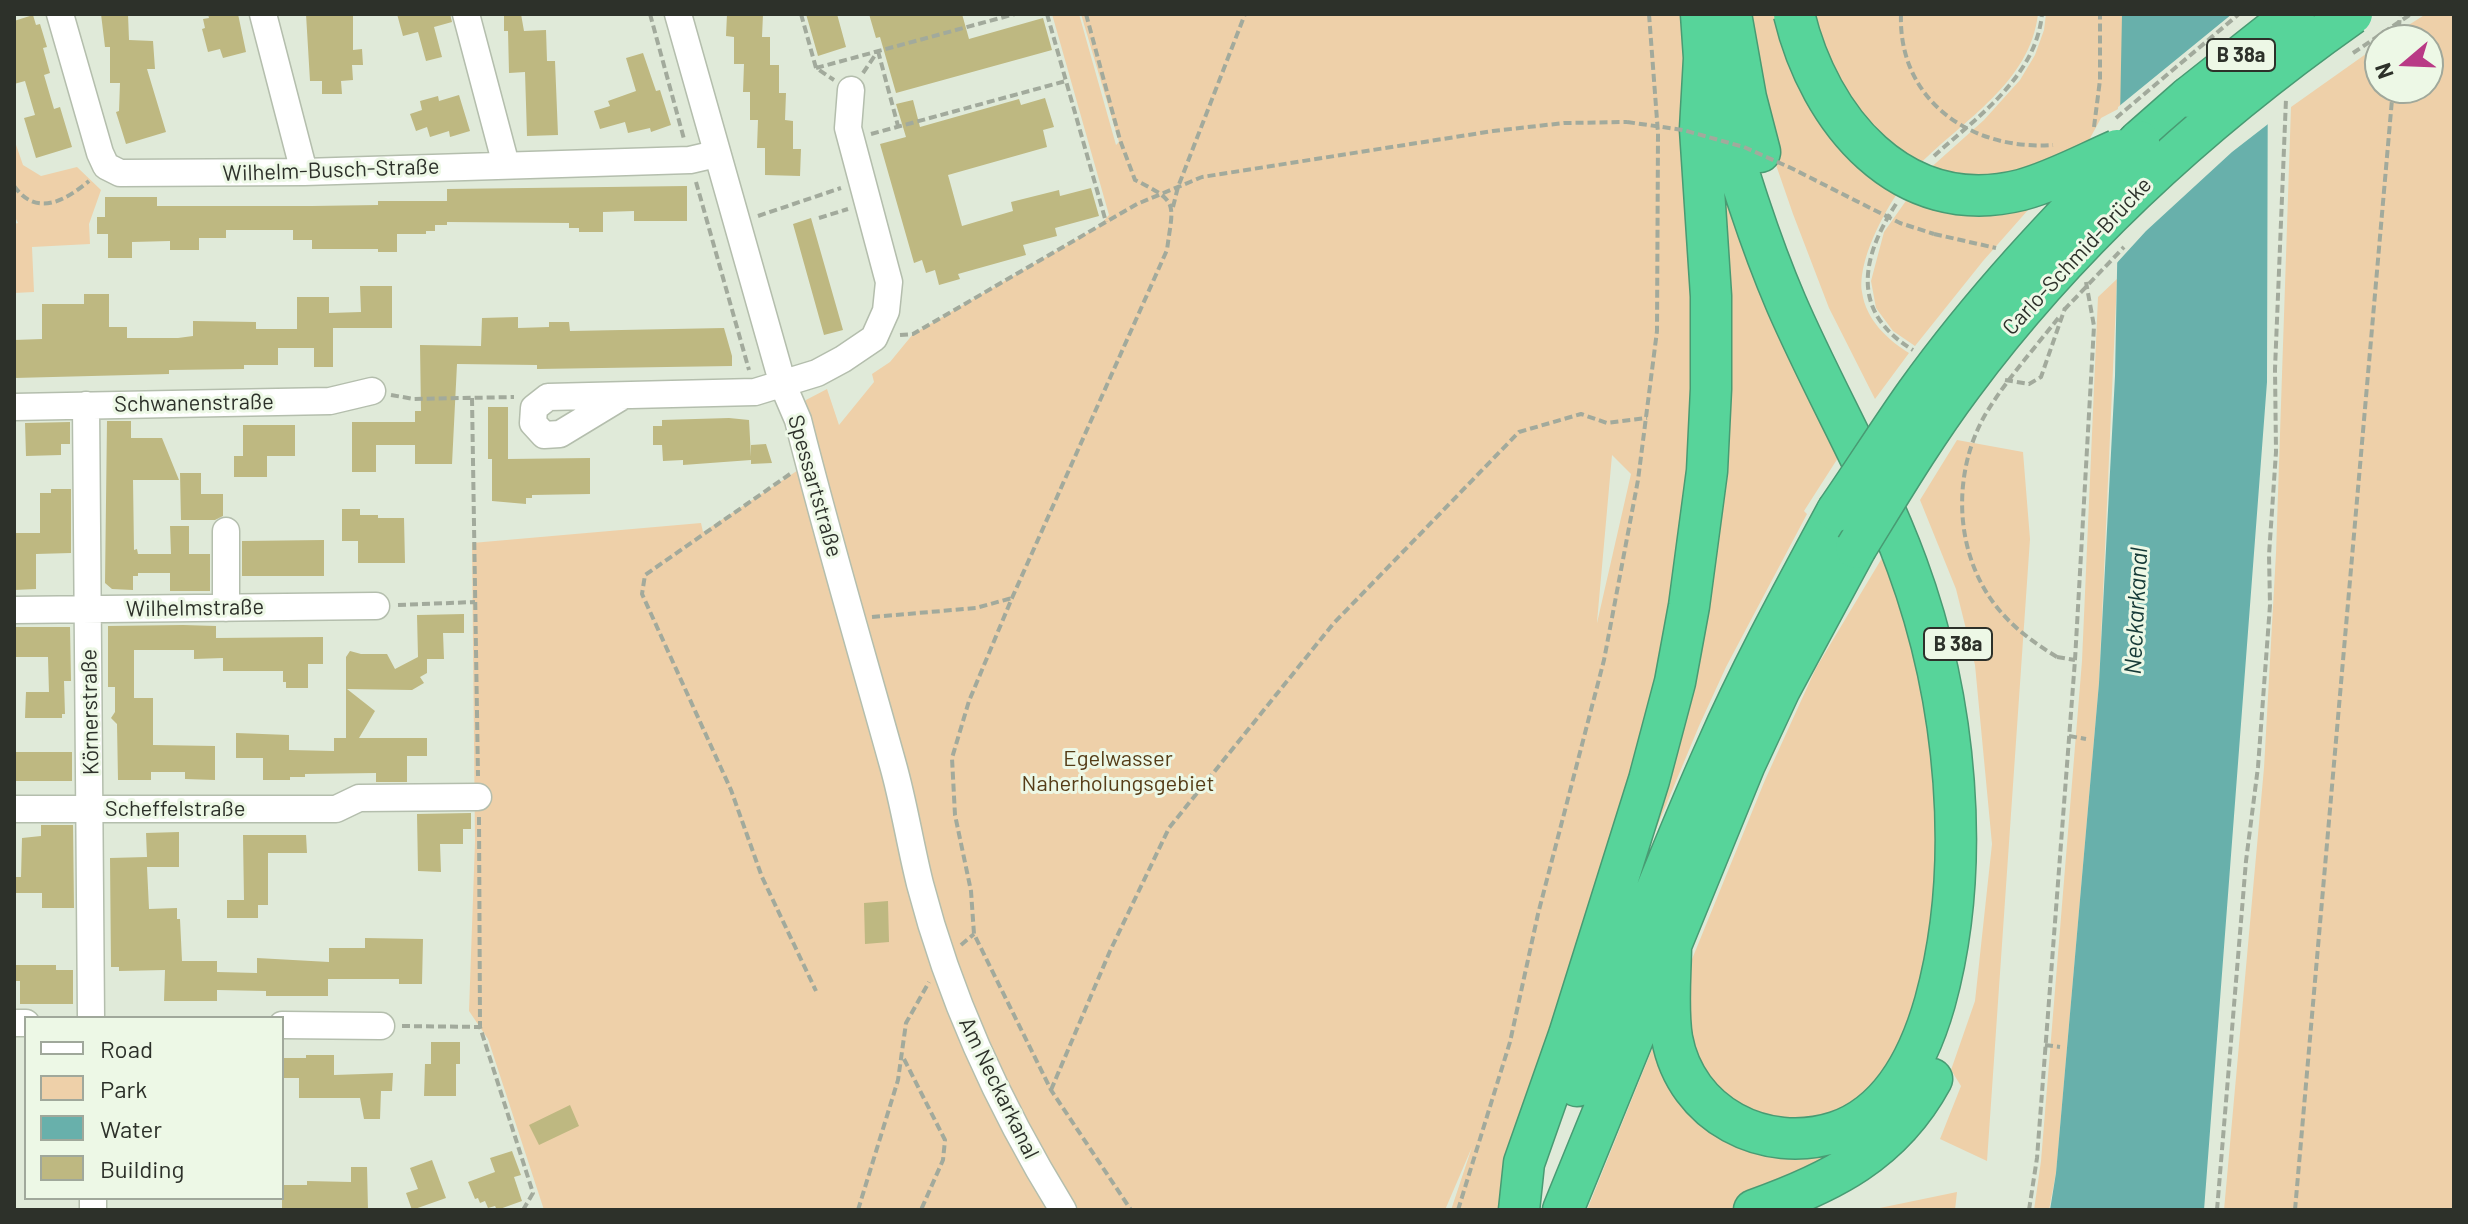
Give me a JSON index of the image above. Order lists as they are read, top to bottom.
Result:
{
  "streets": {
    "highway": ["B 38a", "Carlo-Schmid-Brücke"],
    "street": [
      "Wilhelm-Busch-Straße",
      "Schwanenstraße",
      "Spessartstraße",
      "Wilhelmstraße",
      "Körnerstraße",
      "Scheffelstraße",
      "Am Neckarkanal"
    ]
  },
  "crossings": [
    ["B 38a", "Carlo-Schmid-Brücke"],
    ["Wilhelm-Busch-Straße", "Spessartstraße"],
    ["Schwanenstraße", "Körnerstraße"],
    ["Spessartstraße", "Am Neckarkanal"],
    ["Wilhelmstraße", "Körnerstraße"],
    ["Körnerstraße", "Scheffelstraße"]
  ],
  "water": ["Neckarkanal"],
  "parks": ["Egelwasser Naherholungsgebiet"],
  "legend": [
    "Road",
    "Park",
    "Water",
    "Building"
  ],
  "north": "left"
}
